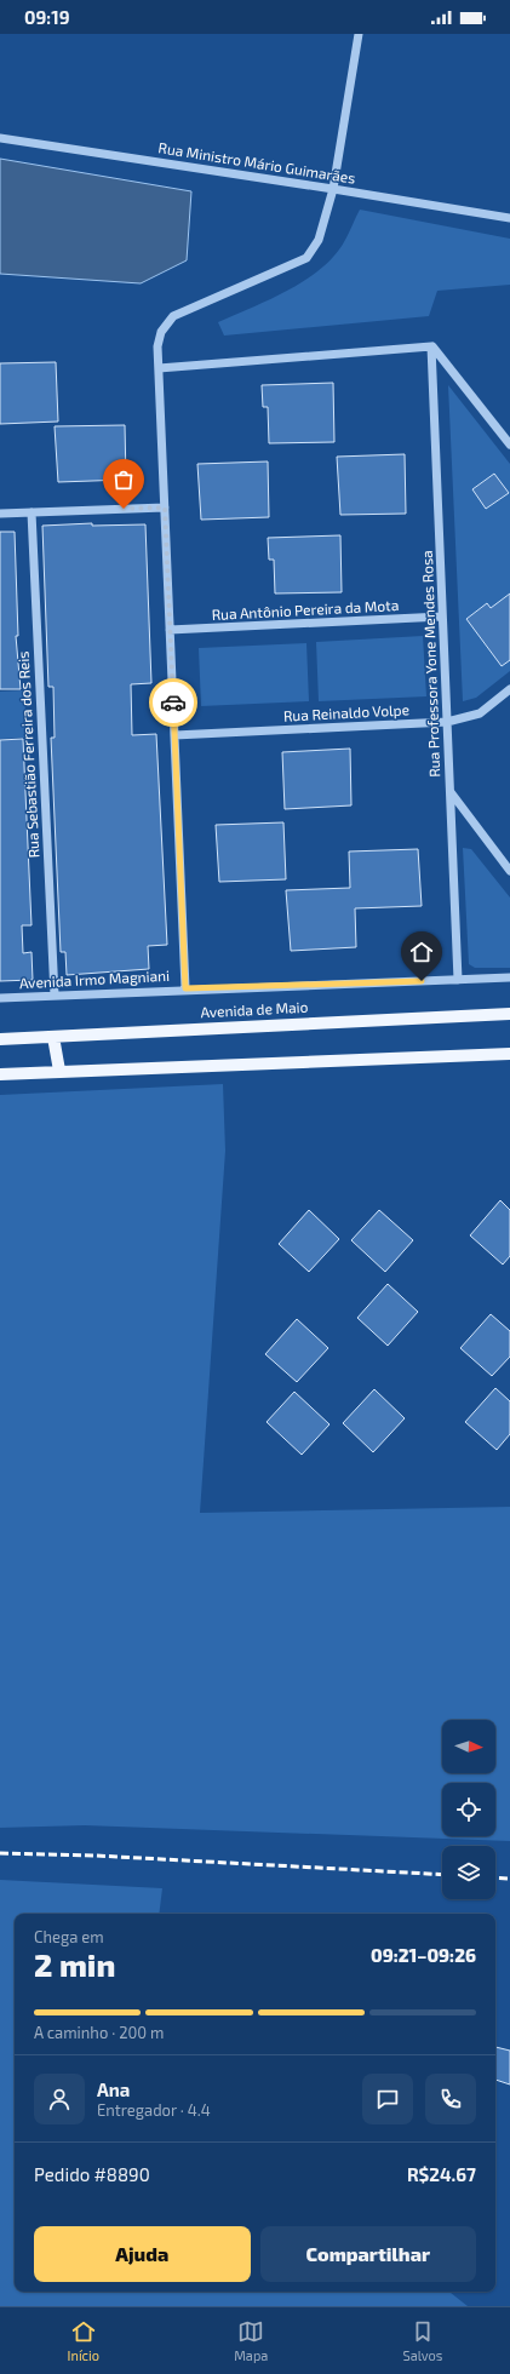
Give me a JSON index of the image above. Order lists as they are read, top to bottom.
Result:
{
  "streets": {
    "main road": ["Avenida de Maio"],
    "street": [
      "Rua Ministro Mário Guimarães",
      "Rua Antônio Pereira da Mota",
      "Rua Professora Yone Mendes Rosa",
      "Rua Reinaldo Volpe",
      "Rua Sebastião Ferreira dos Reis",
      "Avenida Irmo Magniani"
    ]
  },
  "crossings": [
    ["Rua Antônio Pereira da Mota", "Rua Professora Yone Mendes Rosa"],
    ["Rua Professora Yone Mendes Rosa", "Rua Reinaldo Volpe"],
    ["Rua Professora Yone Mendes Rosa", "Avenida Irmo Magniani"],
    ["Rua Sebastião Ferreira dos Reis", "Avenida Irmo Magniani"]
  ],
  "north": "right",
  "page": {
    "status": "09:19",
    "heading": ["2 min", "Chega em", "09:21–09:26"],
    "panel": [
      "Ana",
      "Entregador · 4.4",
      "Pedido #8890",
      "R$24.67"
    ],
    "bar": "A caminho · 200 m",
    "buttons": ["Ajuda", "Compartilhar"],
    "tabs": ["Início", "Mapa", "Salvos"]
  }
}
